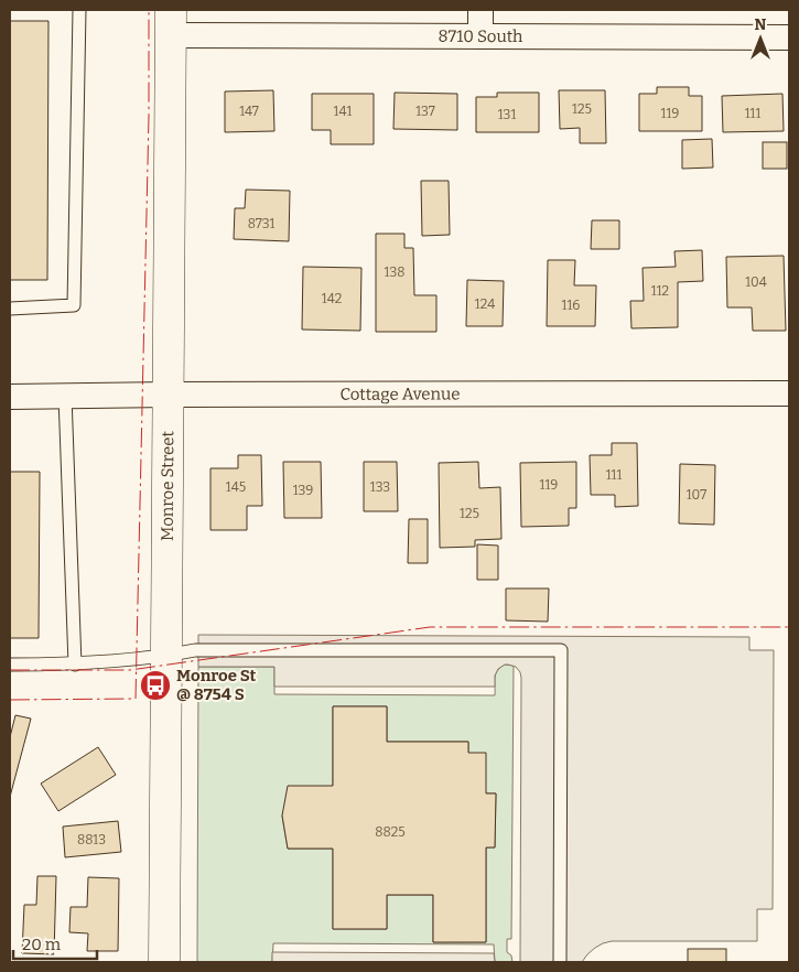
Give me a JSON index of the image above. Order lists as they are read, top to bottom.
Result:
{
  "streets": {
    "street": ["8710 South", "Cottage Avenue", "Monroe Street"]
  },
  "crossings": [
    ["8710 South", "Monroe Street"],
    ["Cottage Avenue", "Monroe Street"]
  ],
  "places": {
    "bus stop": ["Monroe St @ 8754 S"]
  },
  "house_numbers": [
    "125",
    "147",
    "141",
    "137",
    "119",
    "111",
    "131",
    "8731",
    "138",
    "104",
    "112",
    "142",
    "124",
    "116",
    "111",
    "119",
    "145",
    "133",
    "139",
    "107",
    "125",
    "8825",
    "8813"
  ],
  "scale_bar": "20 m",
  "north": "top"
}
